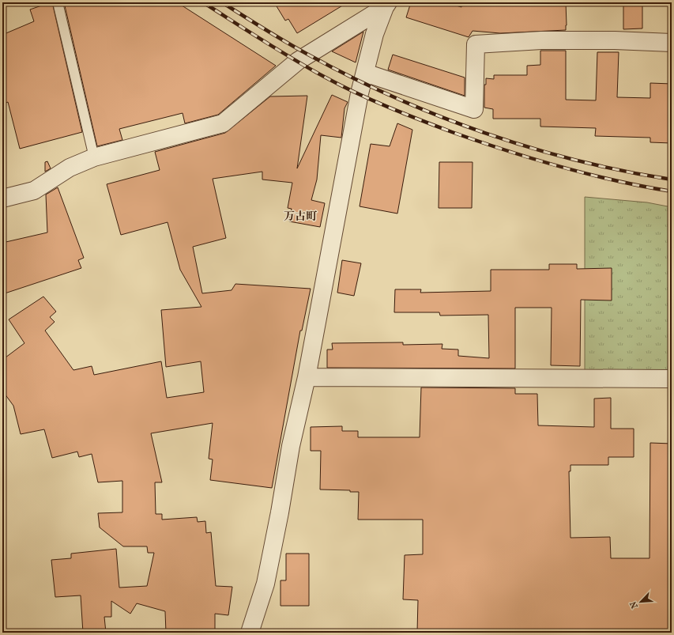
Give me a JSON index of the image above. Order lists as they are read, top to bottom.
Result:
{
  "districts": ["万古町"],
  "north": "bottom left"
}
